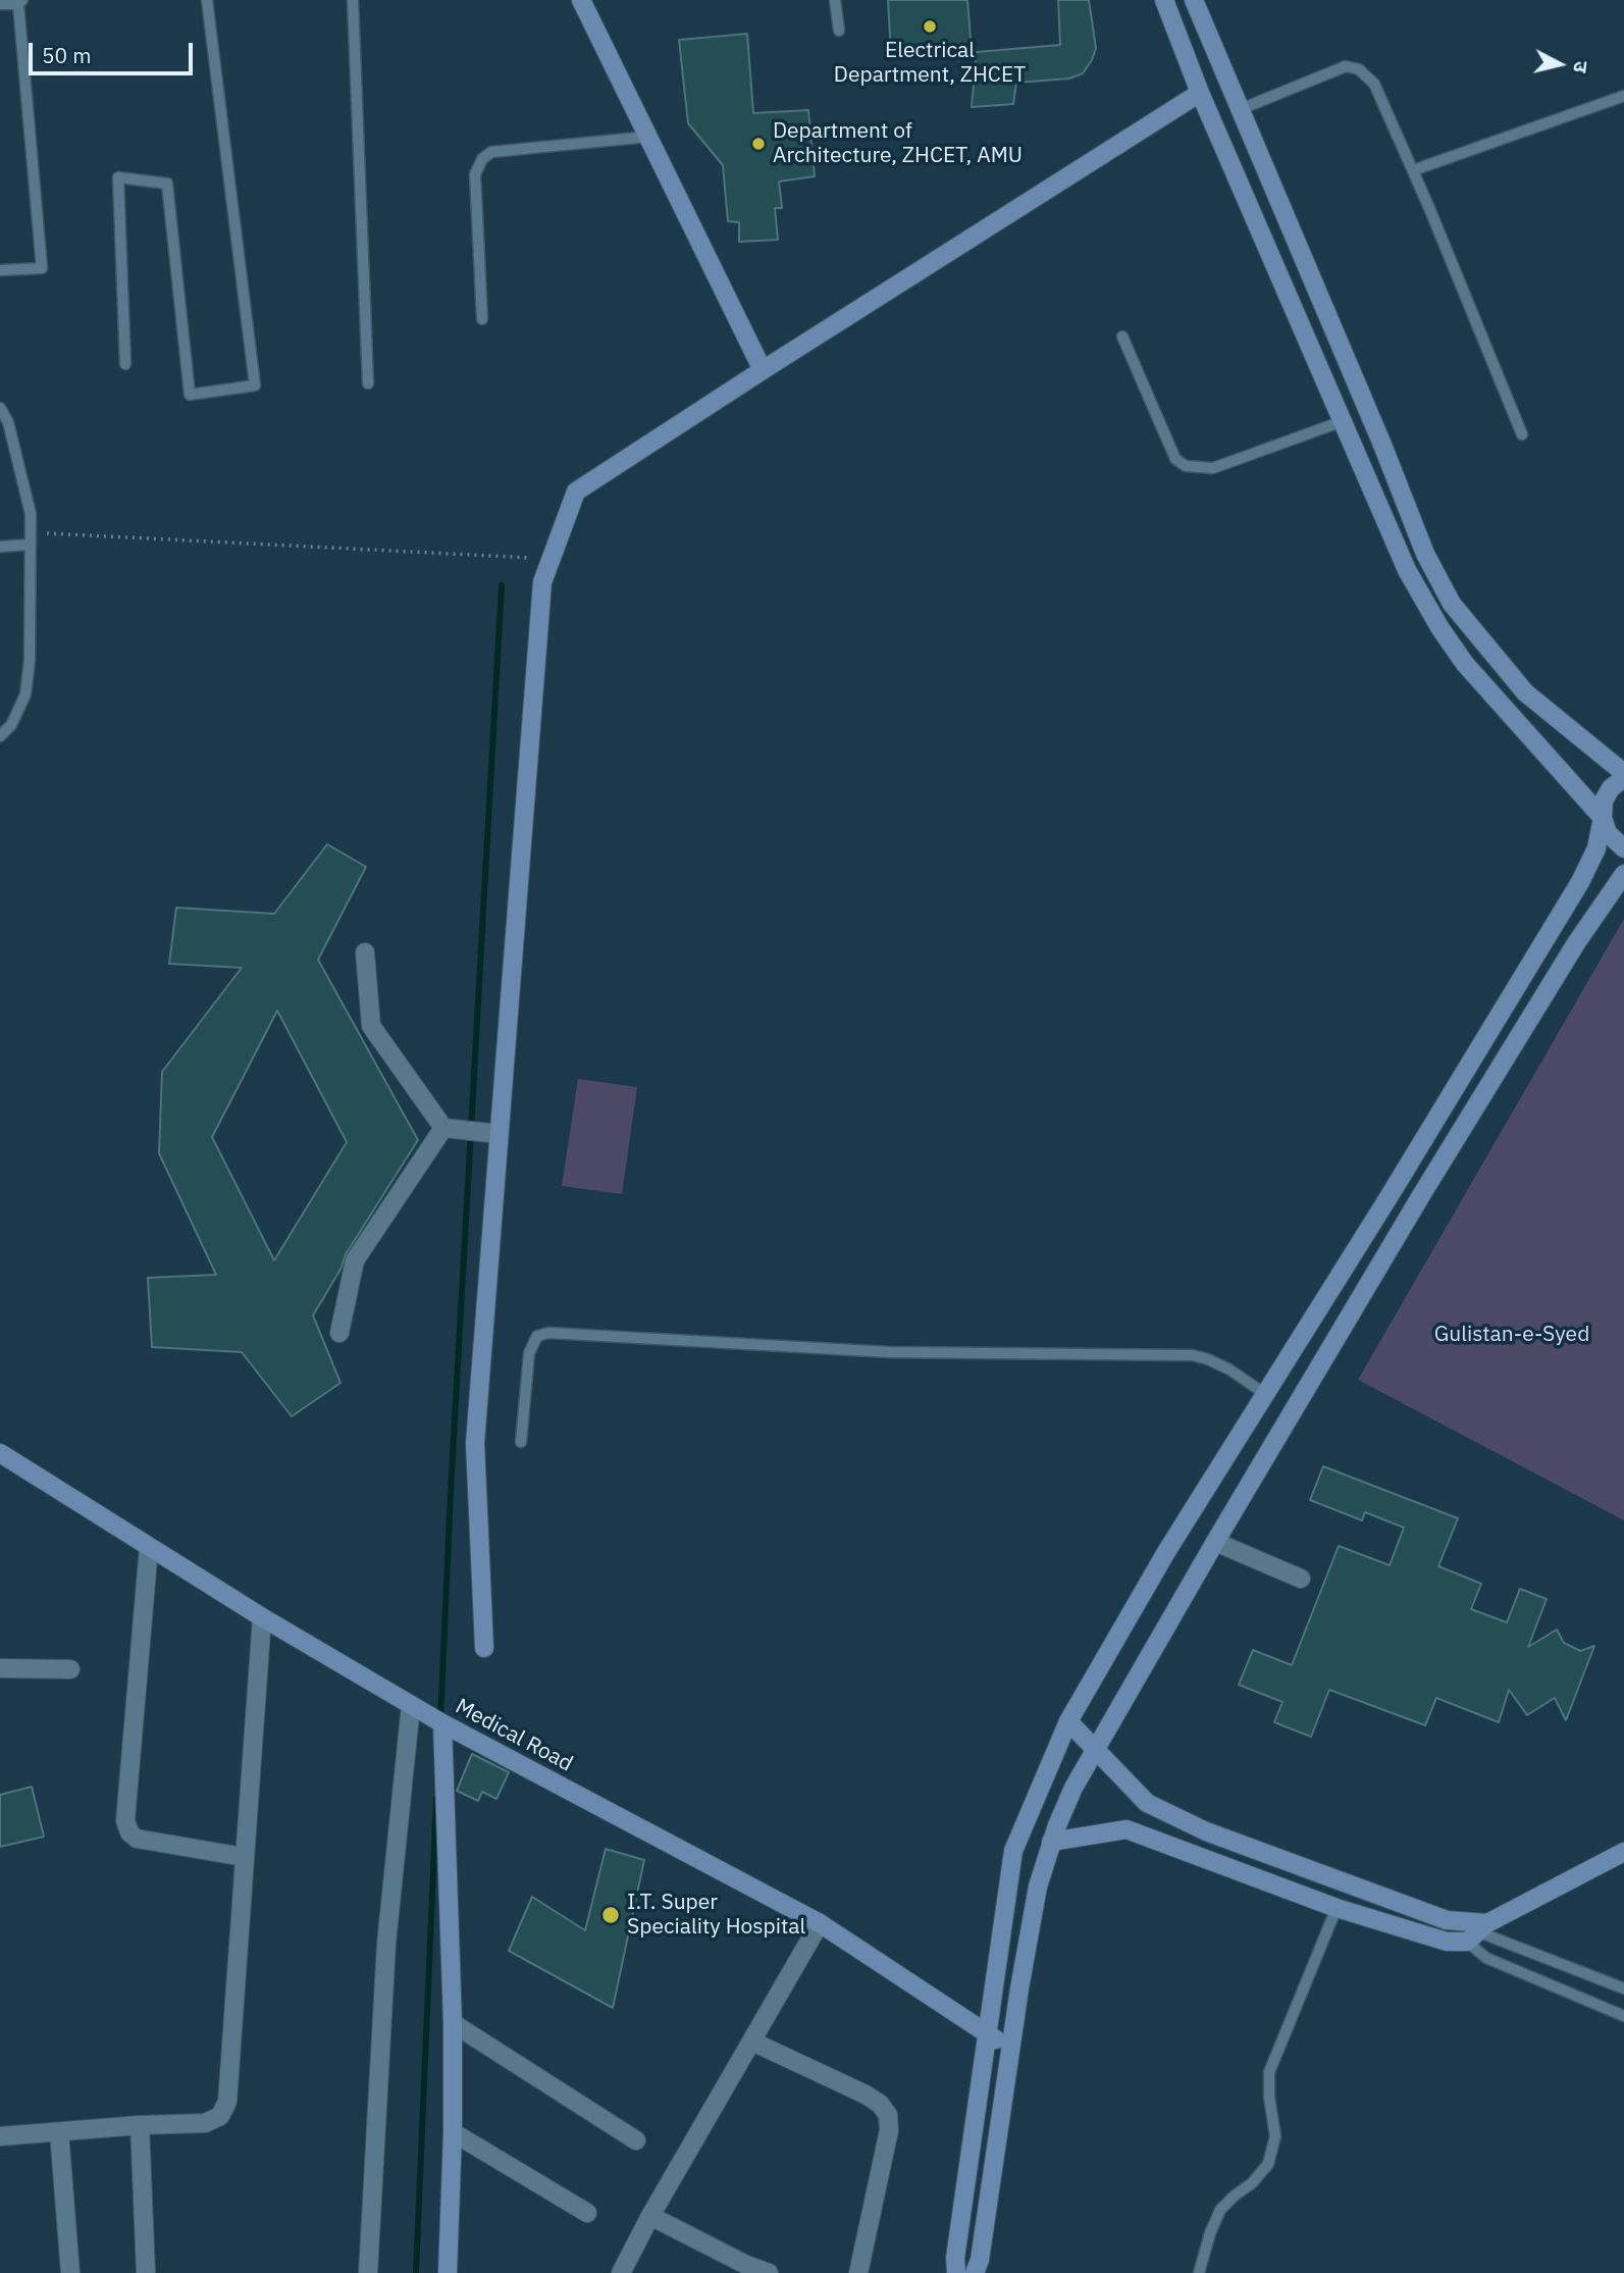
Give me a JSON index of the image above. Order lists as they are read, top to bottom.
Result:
{
  "streets": {
    "street": ["Medical Road"]
  },
  "parks": ["Gulistan-e-Syed"],
  "places": ["Electrical Department, ZHCET", "Department of Architecture, ZHCET, AMU", "I.T. Super Speciality Hospital"],
  "scale_bar": "50 m",
  "north": "right"
}
